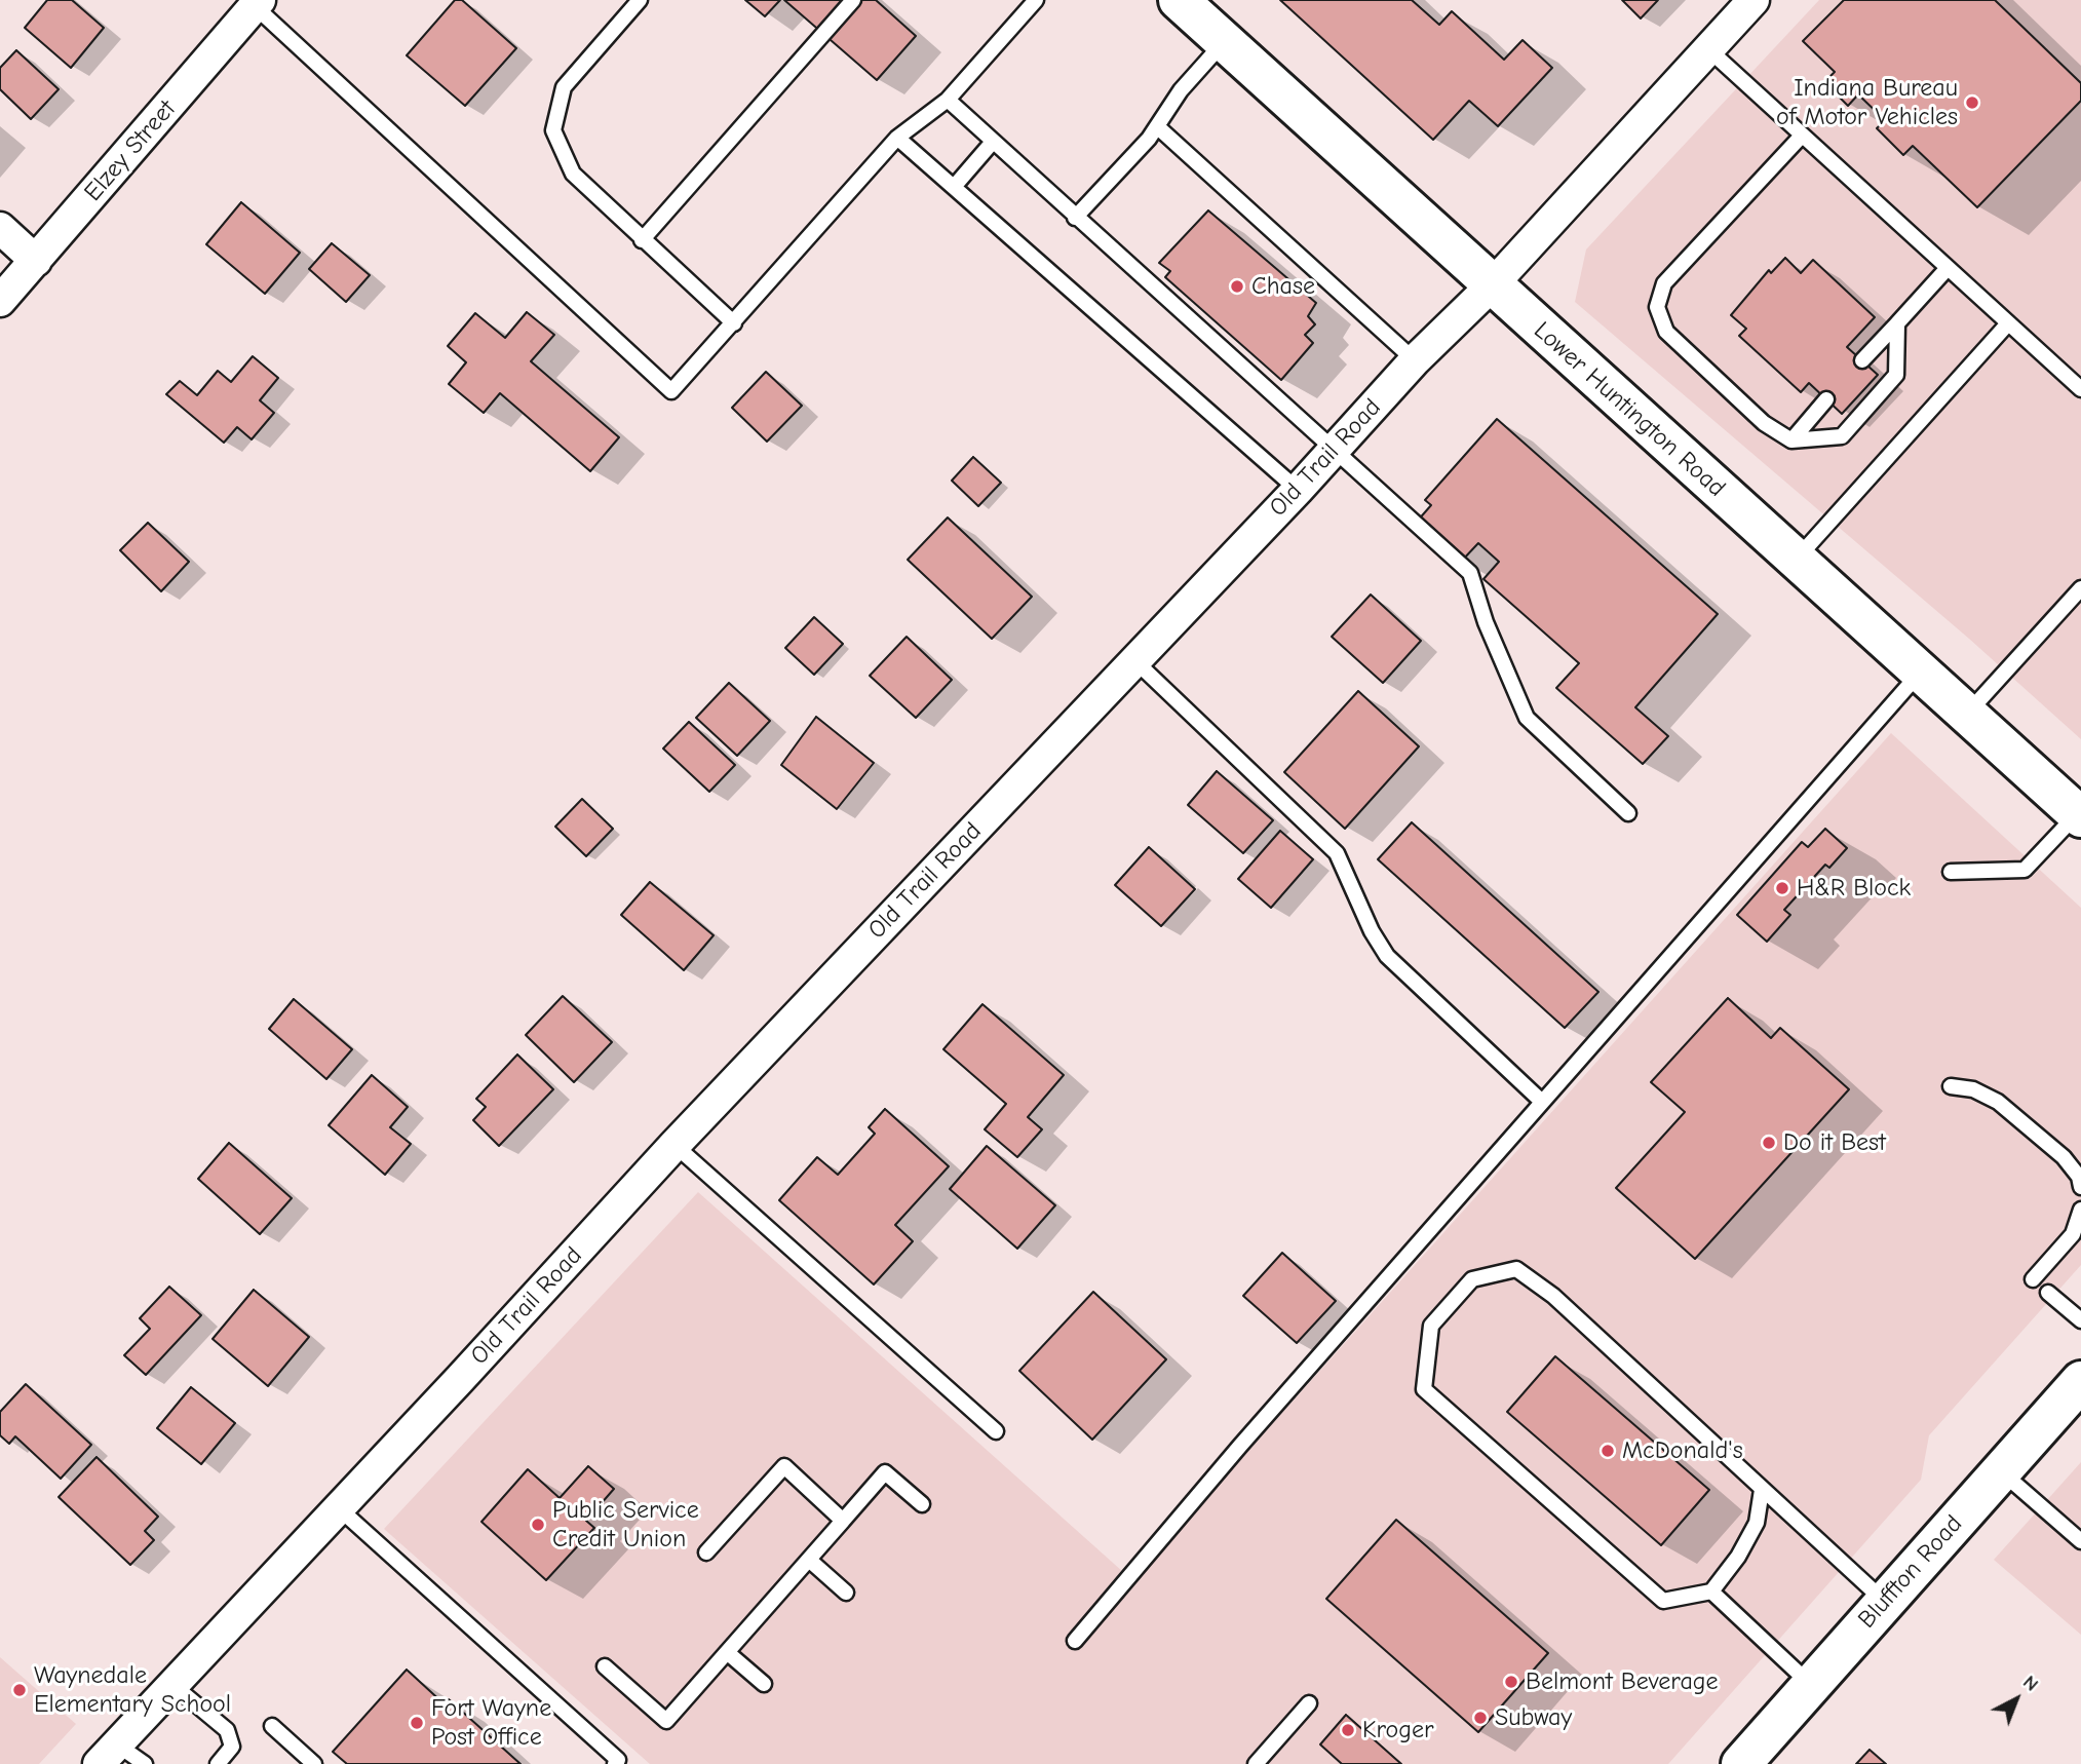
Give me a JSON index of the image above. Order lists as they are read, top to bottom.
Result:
{
  "streets": {
    "main road": ["Lower Huntington Road", "Bluffton Road"],
    "street": ["Elzey Street", "Old Trail Road"]
  },
  "crossings": [
    ["Lower Huntington Road", "Old Trail Road"]
  ],
  "places": [
    "Indiana Bureau of Motor Vehicles",
    "Chase",
    "H&R Block",
    "Do it Best",
    "McDonald's",
    "Public Service Credit Union",
    "Belmont Beverage",
    "Waynedale Elementary School",
    "Subway",
    "Fort Wayne Post Office",
    "Kroger"
  ],
  "north": "top right"
}
